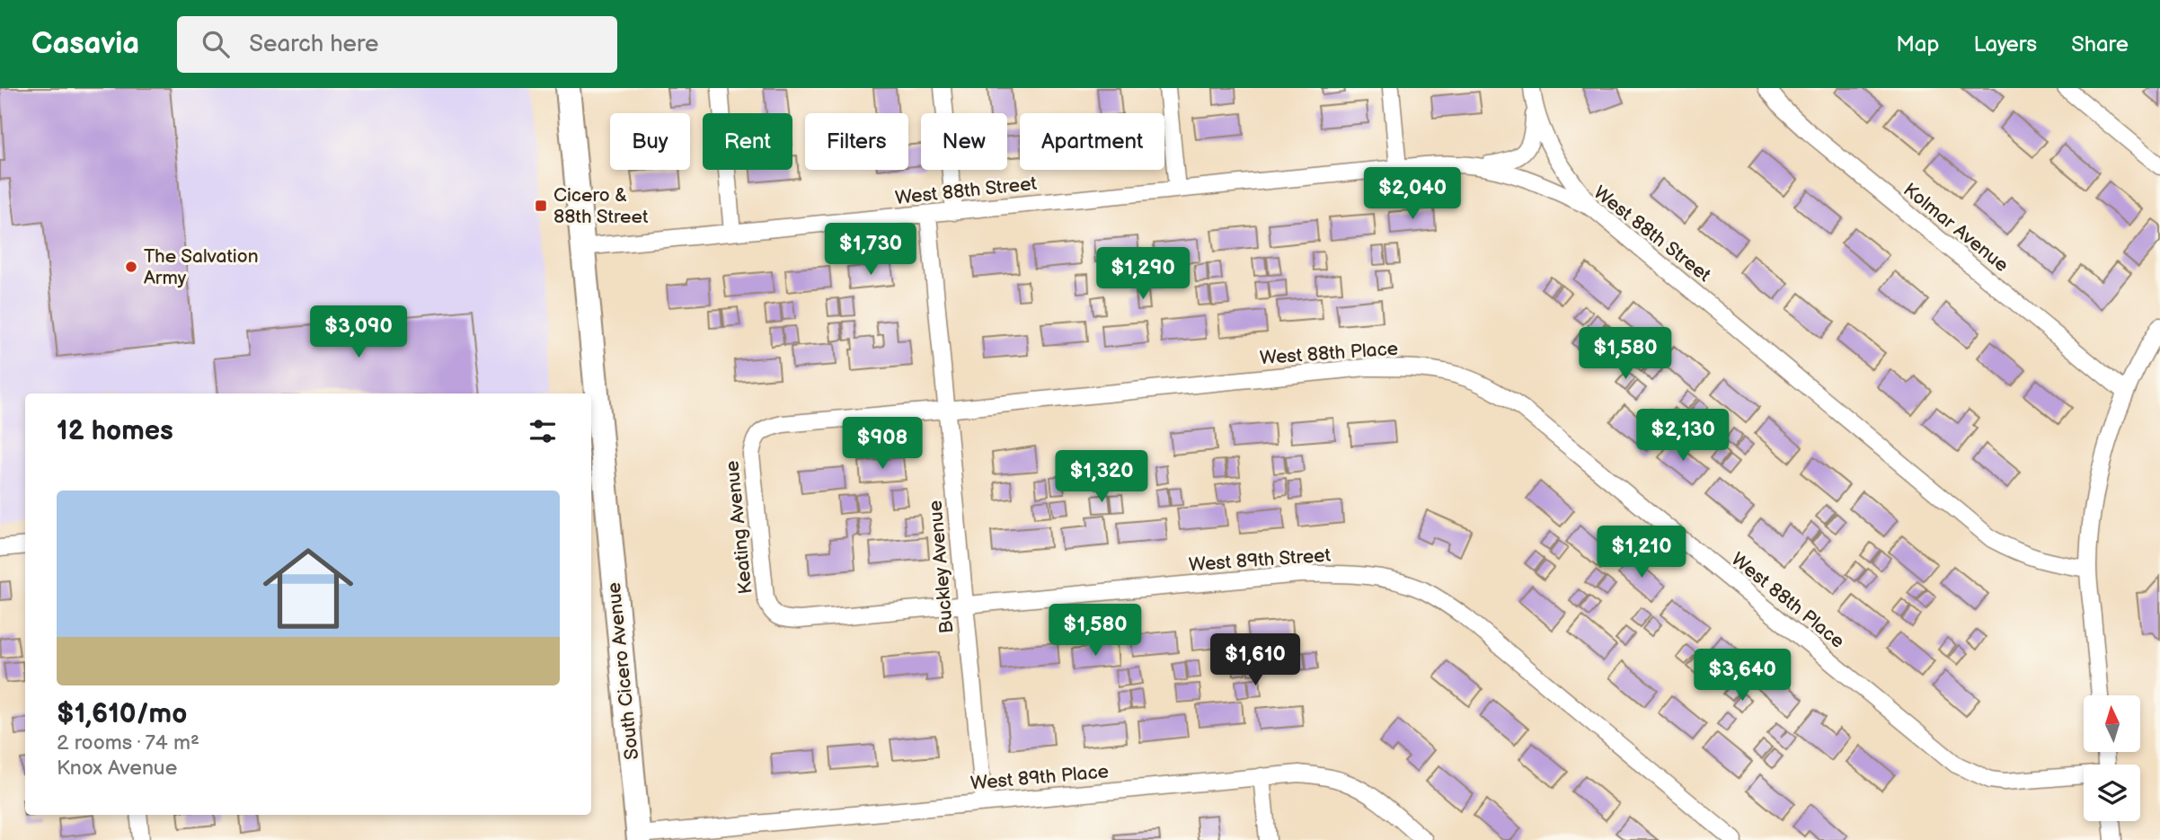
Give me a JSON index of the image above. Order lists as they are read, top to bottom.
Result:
{
  "streets": {
    "main road": ["South Cicero Avenue"],
    "street": [
      "West 88th Street",
      "Kolmar Avenue",
      "West 88th Place",
      "Keating Avenue",
      "West 89th Street",
      "Buckley Avenue",
      "West 89th Place"
    ]
  },
  "crossings": [
    ["West 88th Street", "Buckley Avenue"],
    ["West 88th Street", "South Cicero Avenue"],
    ["West 88th Place", "Keating Avenue"],
    ["West 88th Place", "Buckley Avenue"],
    ["Keating Avenue", "West 89th Street"],
    ["West 89th Street", "Buckley Avenue"],
    ["Buckley Avenue", "West 89th Place"],
    ["South Cicero Avenue", "West 89th Place"]
  ],
  "places": {
    "transit": ["Cicero & 88th Street"],
    "other": ["The Salvation Army"]
  },
  "north": "top",
  "page": {
    "header": "Casavia",
    "search": "Search here",
    "nav": ["Map", "Layers", "Share"],
    "chip": [
      "Buy",
      "Rent",
      "Filters",
      "New",
      "Apartment"
    ],
    "price": [
      "$2,040",
      "$1,730",
      "$1,290",
      "$3,090",
      "$1,580",
      "$2,130",
      "$908",
      "$1,320",
      "$1,210",
      "$1,580",
      "$1,610",
      "$3,640"
    ],
    "heading": "12 homes",
    "list": [
      {
        "name": "$1,610/mo",
        "note": "2 rooms · 74 m² · Knox Avenue"
      }
    ]
  }
}
